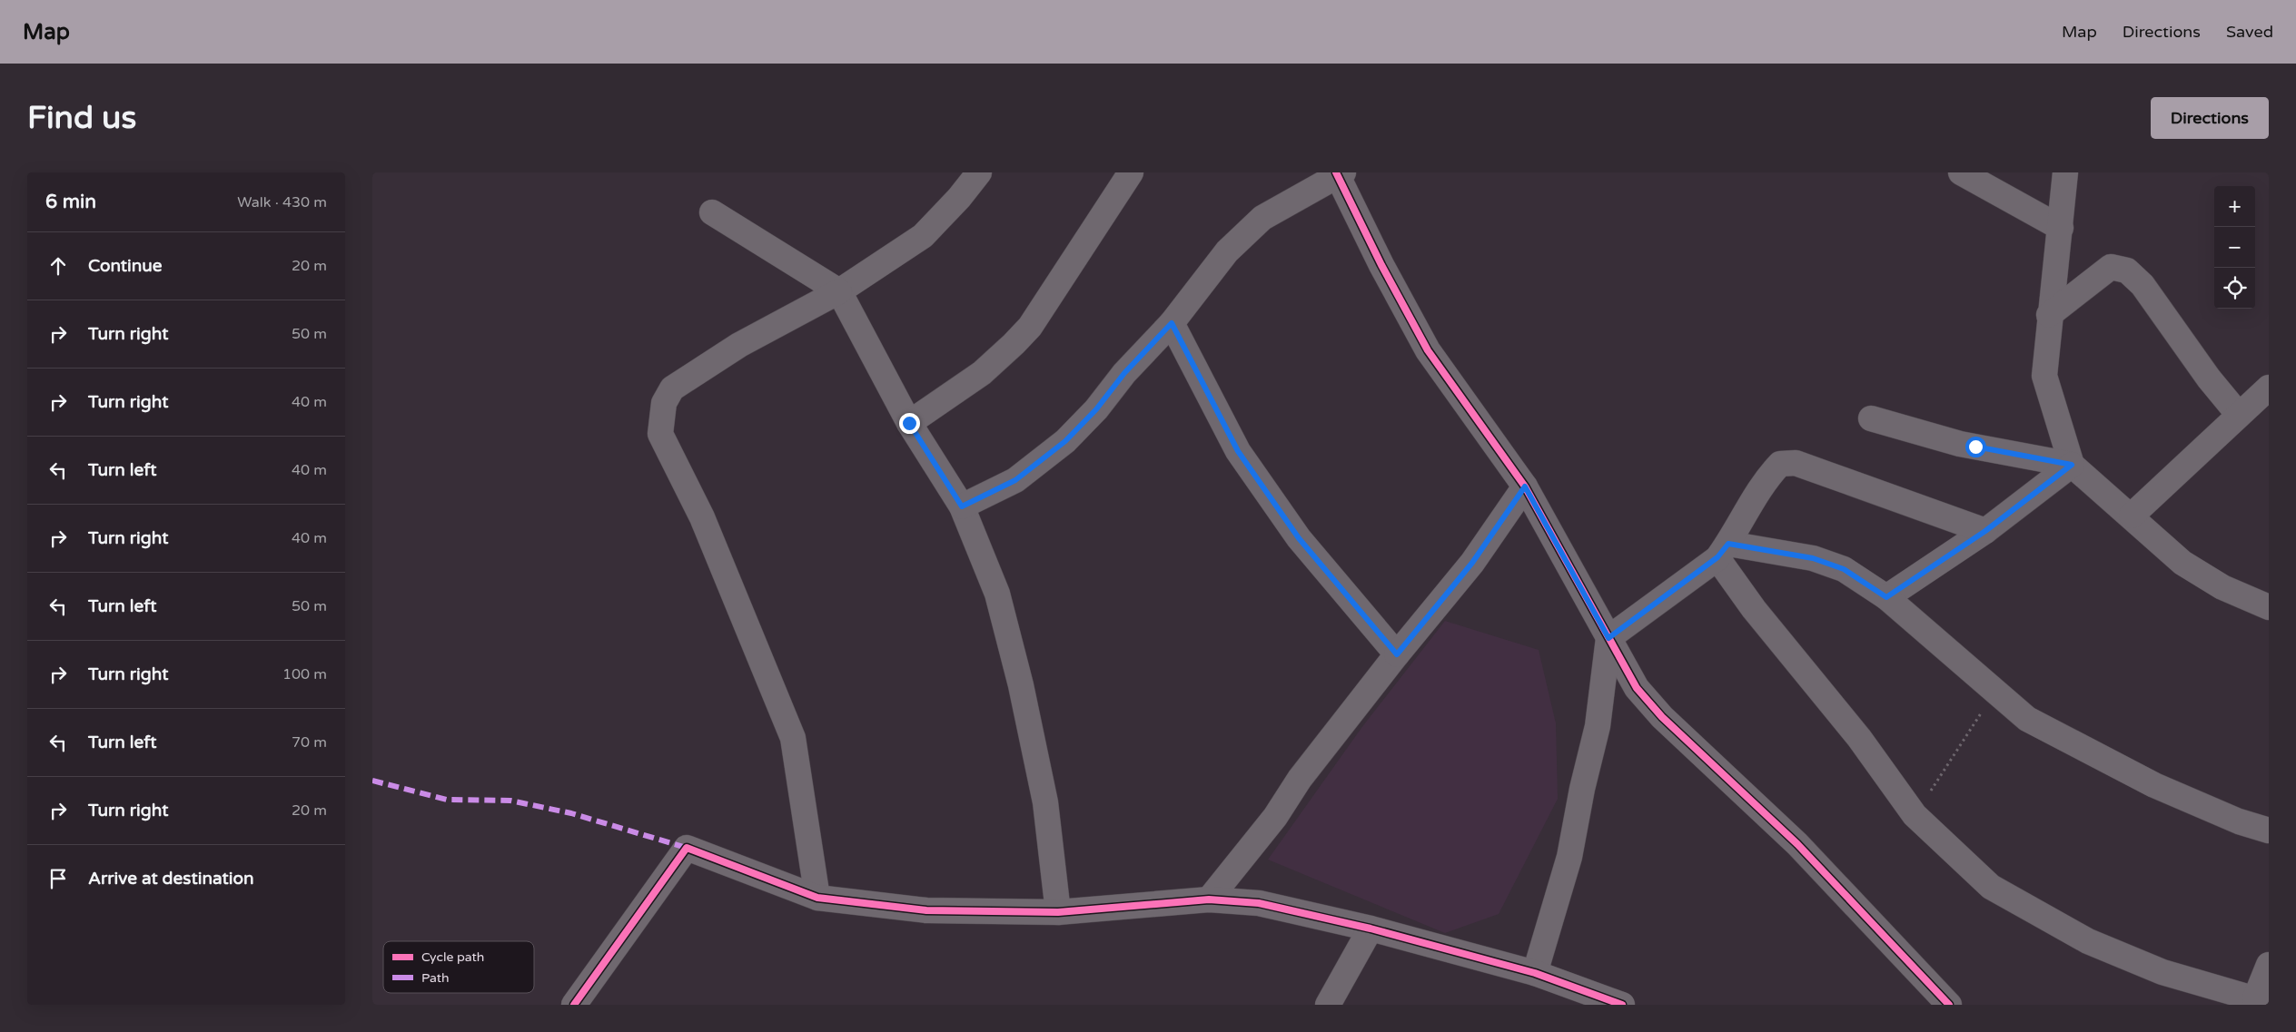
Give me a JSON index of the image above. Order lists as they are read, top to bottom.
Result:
{
  "legend": ["Cycle path", "Path"],
  "page": {
    "header": "Map",
    "nav": ["Map", "Directions", "Saved"],
    "buttons": "Directions",
    "title": "Find us",
    "heading": ["6 min", "Walk · 430 m"],
    "map_buttons": ["+", "−"],
    "list": [
      ["Continue", "20 m"],
      ["Turn right", "50 m"],
      ["Turn right", "40 m"],
      ["Turn left", "40 m"],
      ["Turn right", "40 m"],
      ["Turn left", "50 m"],
      ["Turn right", "100 m"],
      ["Turn left", "70 m"],
      ["Turn right", "20 m"],
      "Arrive at destination"
    ]
  }
}
